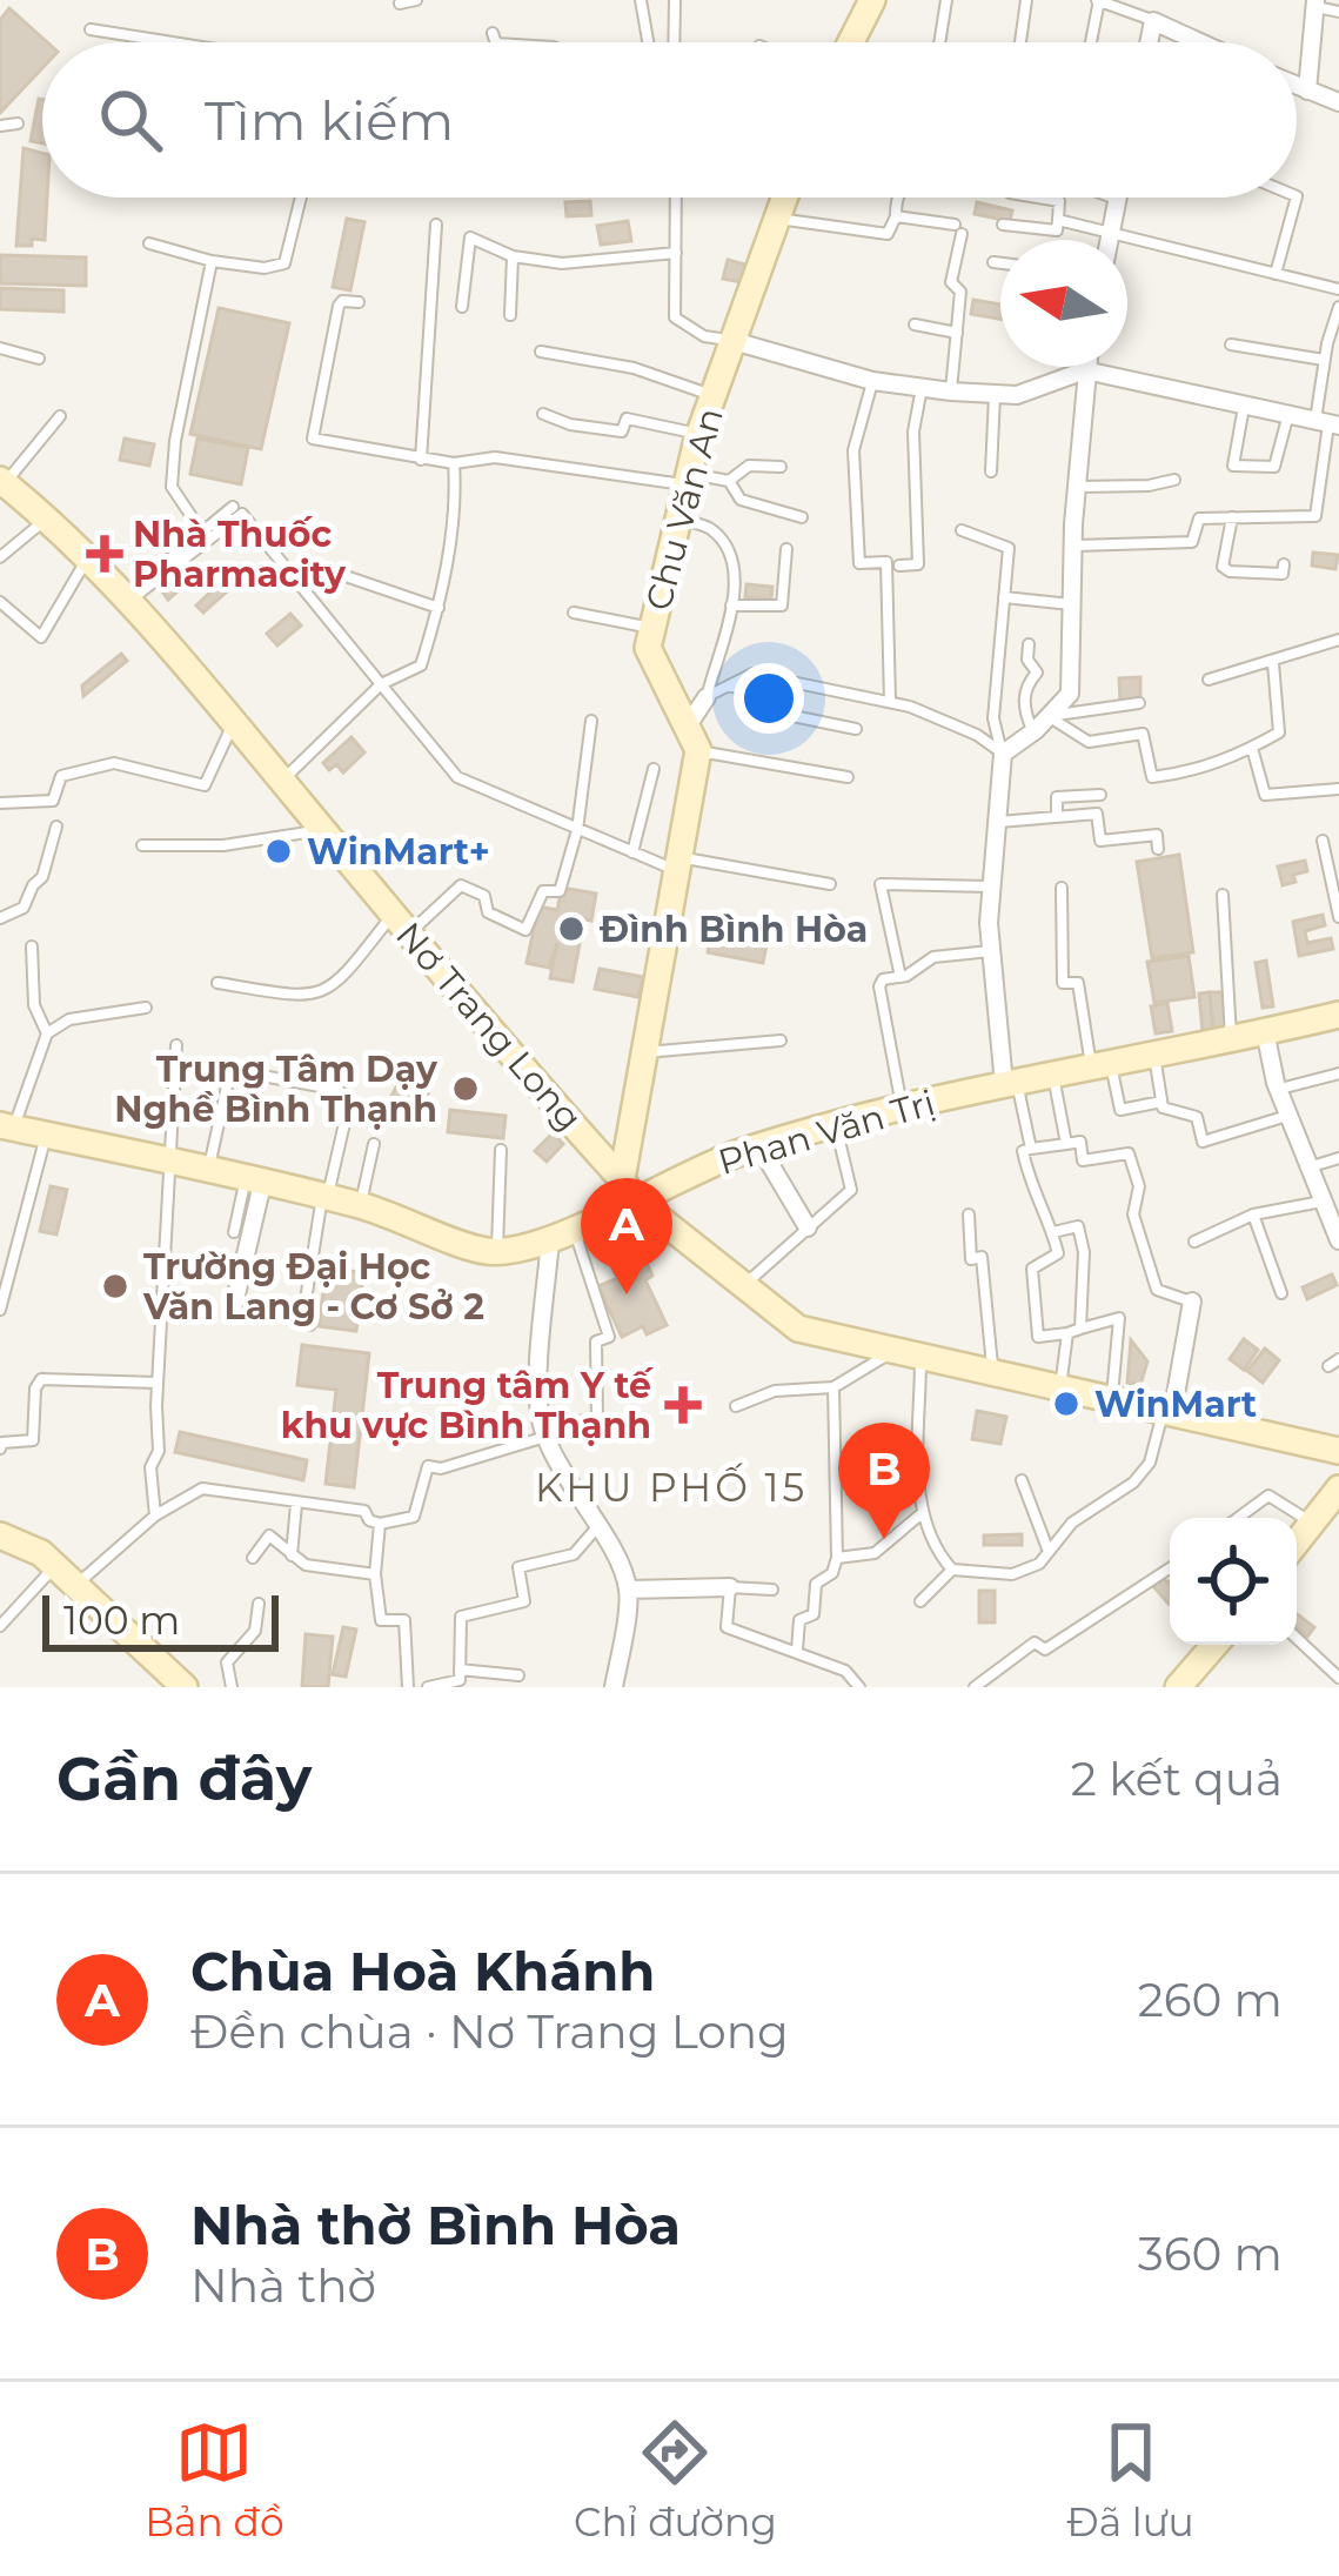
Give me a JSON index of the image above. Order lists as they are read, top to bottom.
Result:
{
  "streets": {
    "main road": ["Chu Văn An", "Nơ Trang Long", "Phan Văn Trị"]
  },
  "crossings": [
    ["Nơ Trang Long", "Phan Văn Trị"]
  ],
  "districts": ["KHU PHỐ 15"],
  "places": {
    "health": ["Nhà Thuốc Pharmacity", "Trung tâm Y tế khu vực Bình Thạnh"],
    "other": [
      "WinMart+",
      "Đình Bình Hòa",
      "Trung Tâm Dạy Nghề Bình Thạnh",
      "Trường Đại Học Văn Lang - Cơ Sở 2",
      "WinMart"
    ]
  },
  "scale_bar": "100 m",
  "north": "left",
  "page": {
    "search": "Tìm kiếm",
    "pins": ["A", "B"],
    "scale": "100 m",
    "heading": ["Gần đây", "2 kết quả"],
    "list": [
      {
        "mark": "A",
        "name": "Chùa Hoà Khánh",
        "note": "Đền chùa · Nơ Trang Long",
        "value": "260 m"
      },
      {
        "mark": "B",
        "name": "Nhà thờ Bình Hòa",
        "note": "Nhà thờ",
        "value": "360 m"
      }
    ],
    "nav": ["Bản đồ", "Chỉ đường", "Đã lưu"]
  }
}
